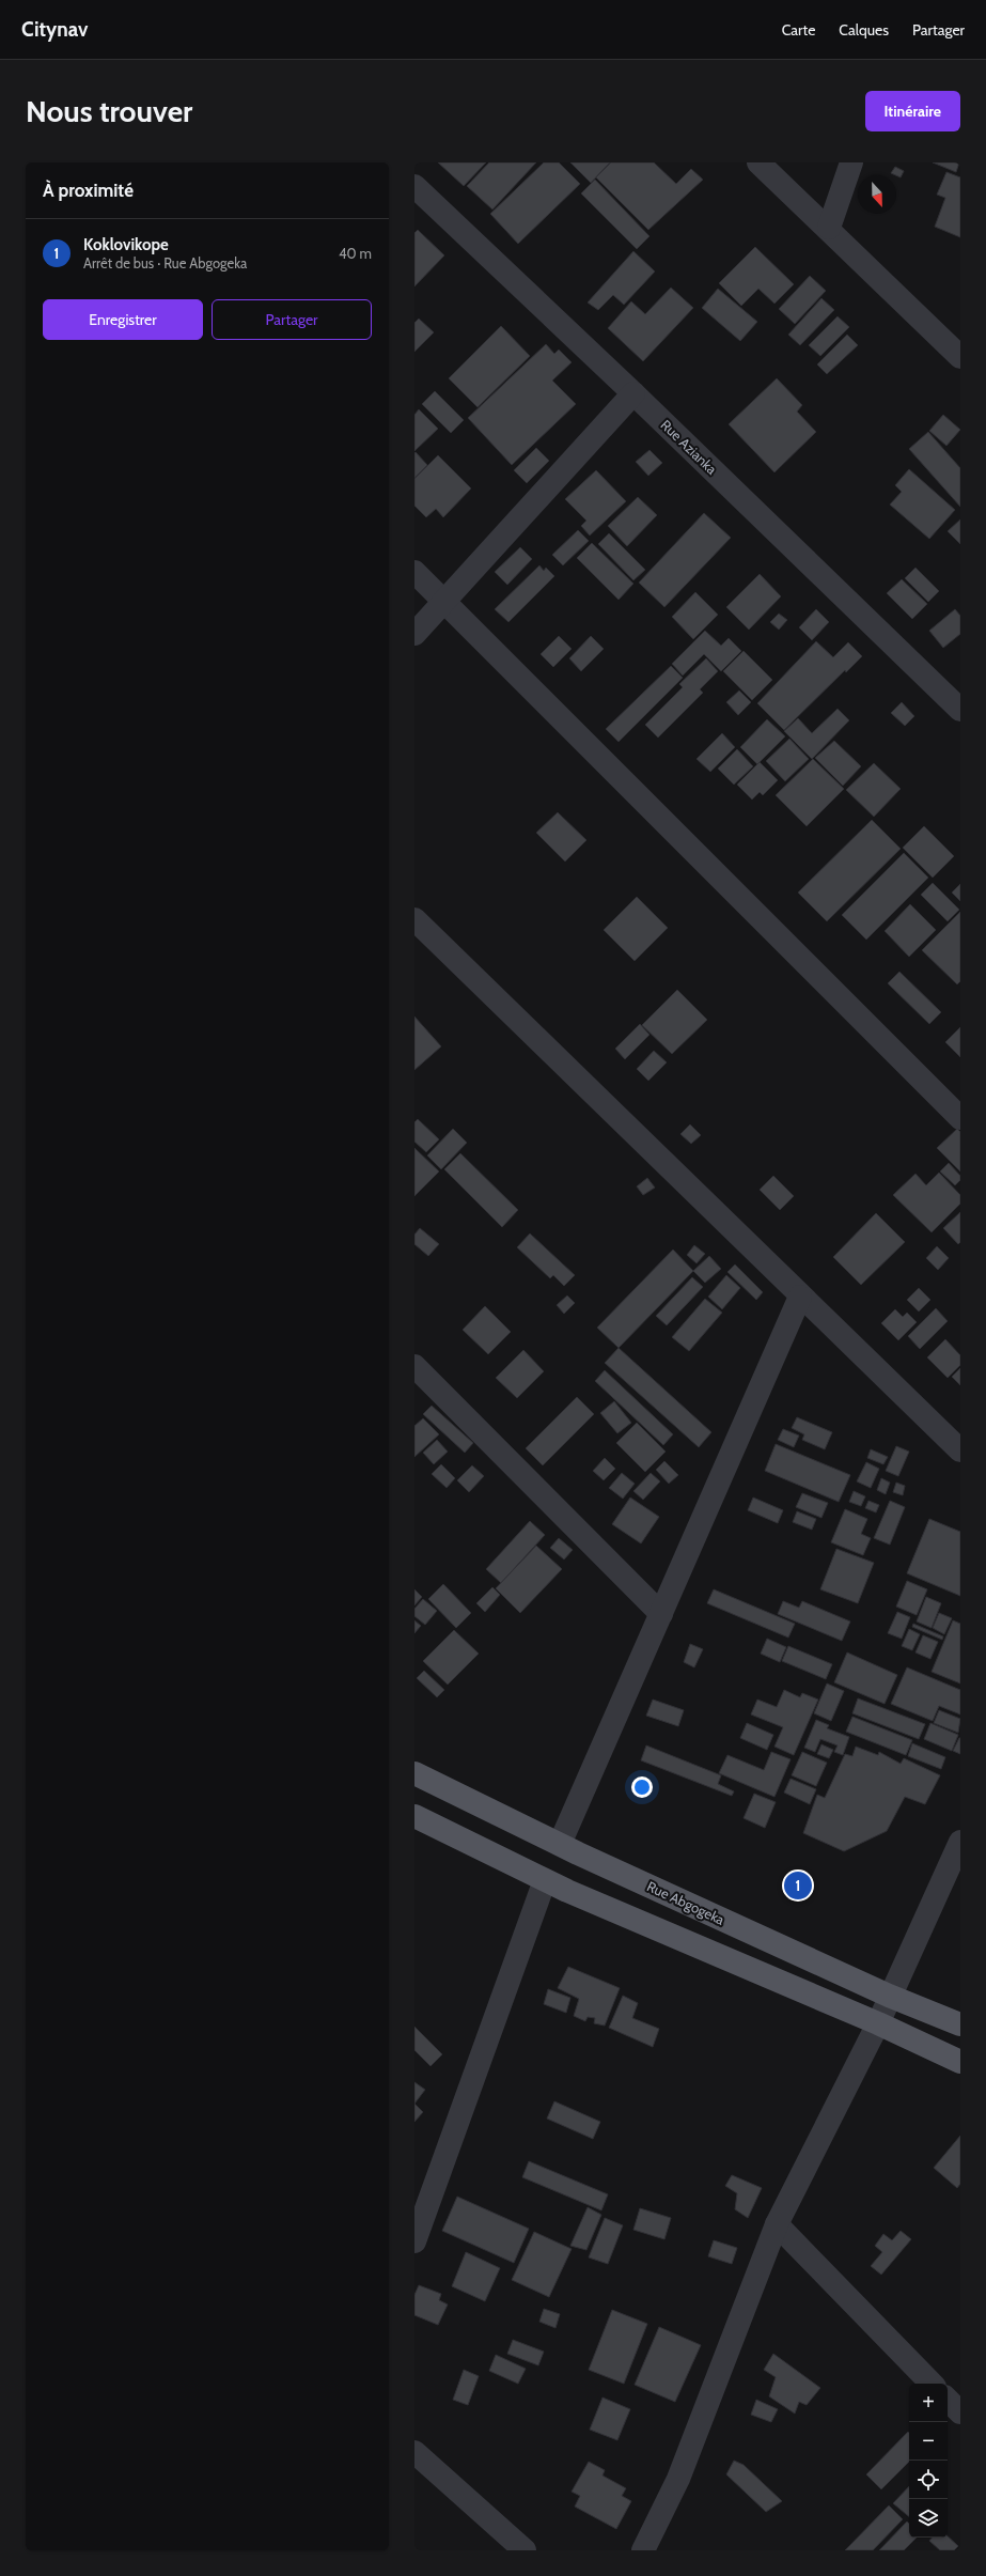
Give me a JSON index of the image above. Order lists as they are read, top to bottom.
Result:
{
  "streets": {
    "main road": ["Rue Abgogeka"],
    "street": ["Rue Azianka"]
  },
  "north": "bottom",
  "page": {
    "header": "Citynav",
    "nav": ["Carte", "Calques", "Partager"],
    "buttons": [
      "Itinéraire",
      ["Enregistrer", "Partager"]
    ],
    "title": "Nous trouver",
    "heading": "À proximité",
    "list": [
      {
        "mark": "1",
        "name": "Koklovikope",
        "note": "Arrêt de bus · Rue Abgogeka",
        "value": "40 m"
      }
    ],
    "pins": "1",
    "map_buttons": ["+", "−"]
  }
}
